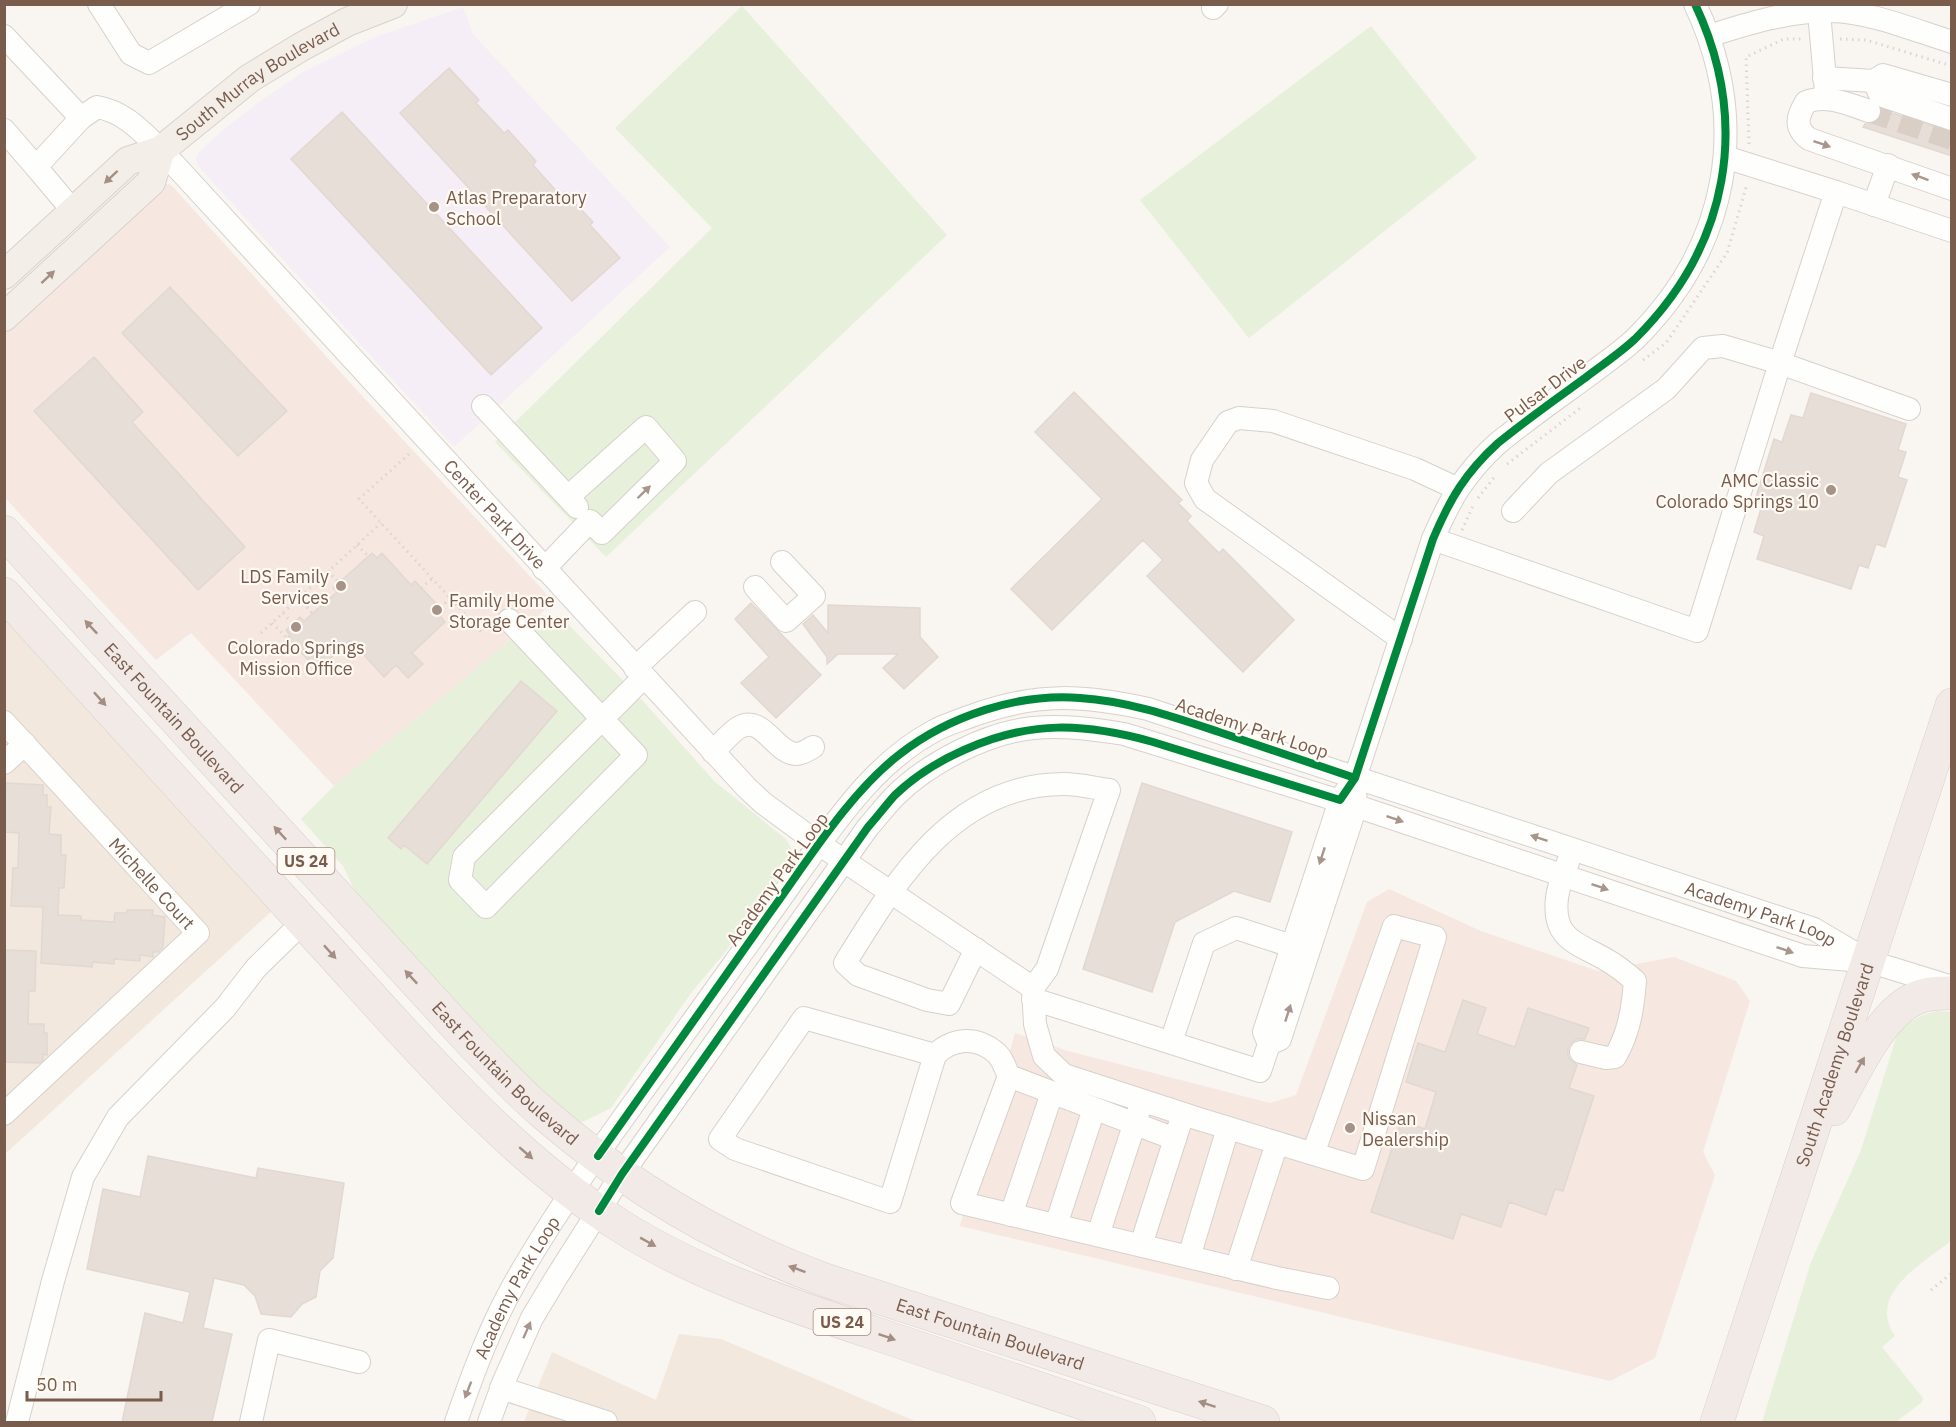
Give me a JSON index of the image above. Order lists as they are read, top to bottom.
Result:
{
  "streets": {
    "highway": ["East Fountain Boulevard", "US 24", "South Academy Boulevard"],
    "main road": ["South Murray Boulevard"],
    "street": [
      "Pulsar Drive",
      "Center Park Drive",
      "Academy Park Loop",
      "Michelle Court"
    ]
  },
  "crossings": [
    ["South Murray Boulevard", "Center Park Drive"],
    ["Pulsar Drive", "Center Park Drive"],
    ["Pulsar Drive", "Academy Park Loop"],
    ["Center Park Drive", "Academy Park Loop"],
    ["East Fountain Boulevard", "Academy Park Loop"],
    ["Academy Park Loop", "South Academy Boulevard"]
  ],
  "places": [
    "Atlas Preparatory School",
    "AMC Classic Colorado Springs 10",
    "LDS Family Services",
    "Family Home Storage Center",
    "Colorado Springs Mission Office",
    "Nissan Dealership"
  ],
  "scale_bar": "50 m"
}
